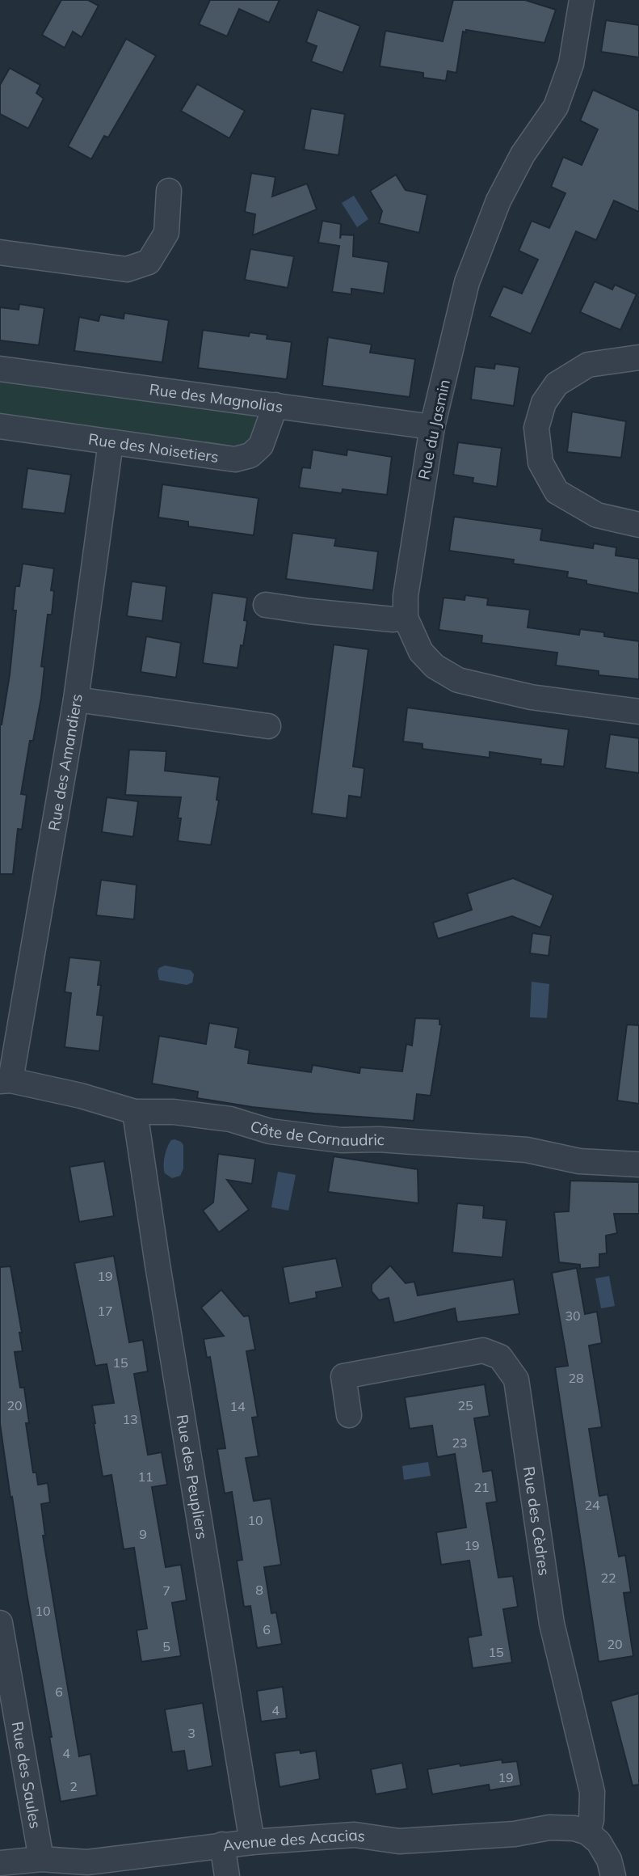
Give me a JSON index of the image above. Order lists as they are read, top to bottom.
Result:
{
  "streets": {
    "street": [
      "Rue des Magnolias",
      "Rue du Jasmin",
      "Rue des Noisetiers",
      "Rue des Amandiers",
      "Côte de Cornaudric",
      "Rue des Peupliers",
      "Rue des Cèdres",
      "Rue des Saules",
      "Avenue des Acacias"
    ]
  },
  "crossings": [
    ["Rue des Magnolias", "Rue du Jasmin"],
    ["Rue des Magnolias", "Rue des Noisetiers"],
    ["Rue des Noisetiers", "Rue des Amandiers"],
    ["Rue des Amandiers", "Côte de Cornaudric"],
    ["Côte de Cornaudric", "Rue des Peupliers"],
    ["Rue des Peupliers", "Avenue des Acacias"],
    ["Rue des Cèdres", "Avenue des Acacias"],
    ["Rue des Saules", "Avenue des Acacias"]
  ],
  "house_numbers": [
    "19",
    "17",
    "30",
    "15",
    "28",
    "20",
    "25",
    "14",
    "13",
    "23",
    "11",
    "21",
    "24",
    "10",
    "9",
    "19",
    "22",
    "8",
    "7",
    "10",
    "6",
    "20",
    "5",
    "15",
    "6",
    "4",
    "3",
    "4",
    "19",
    "2"
  ]
}
